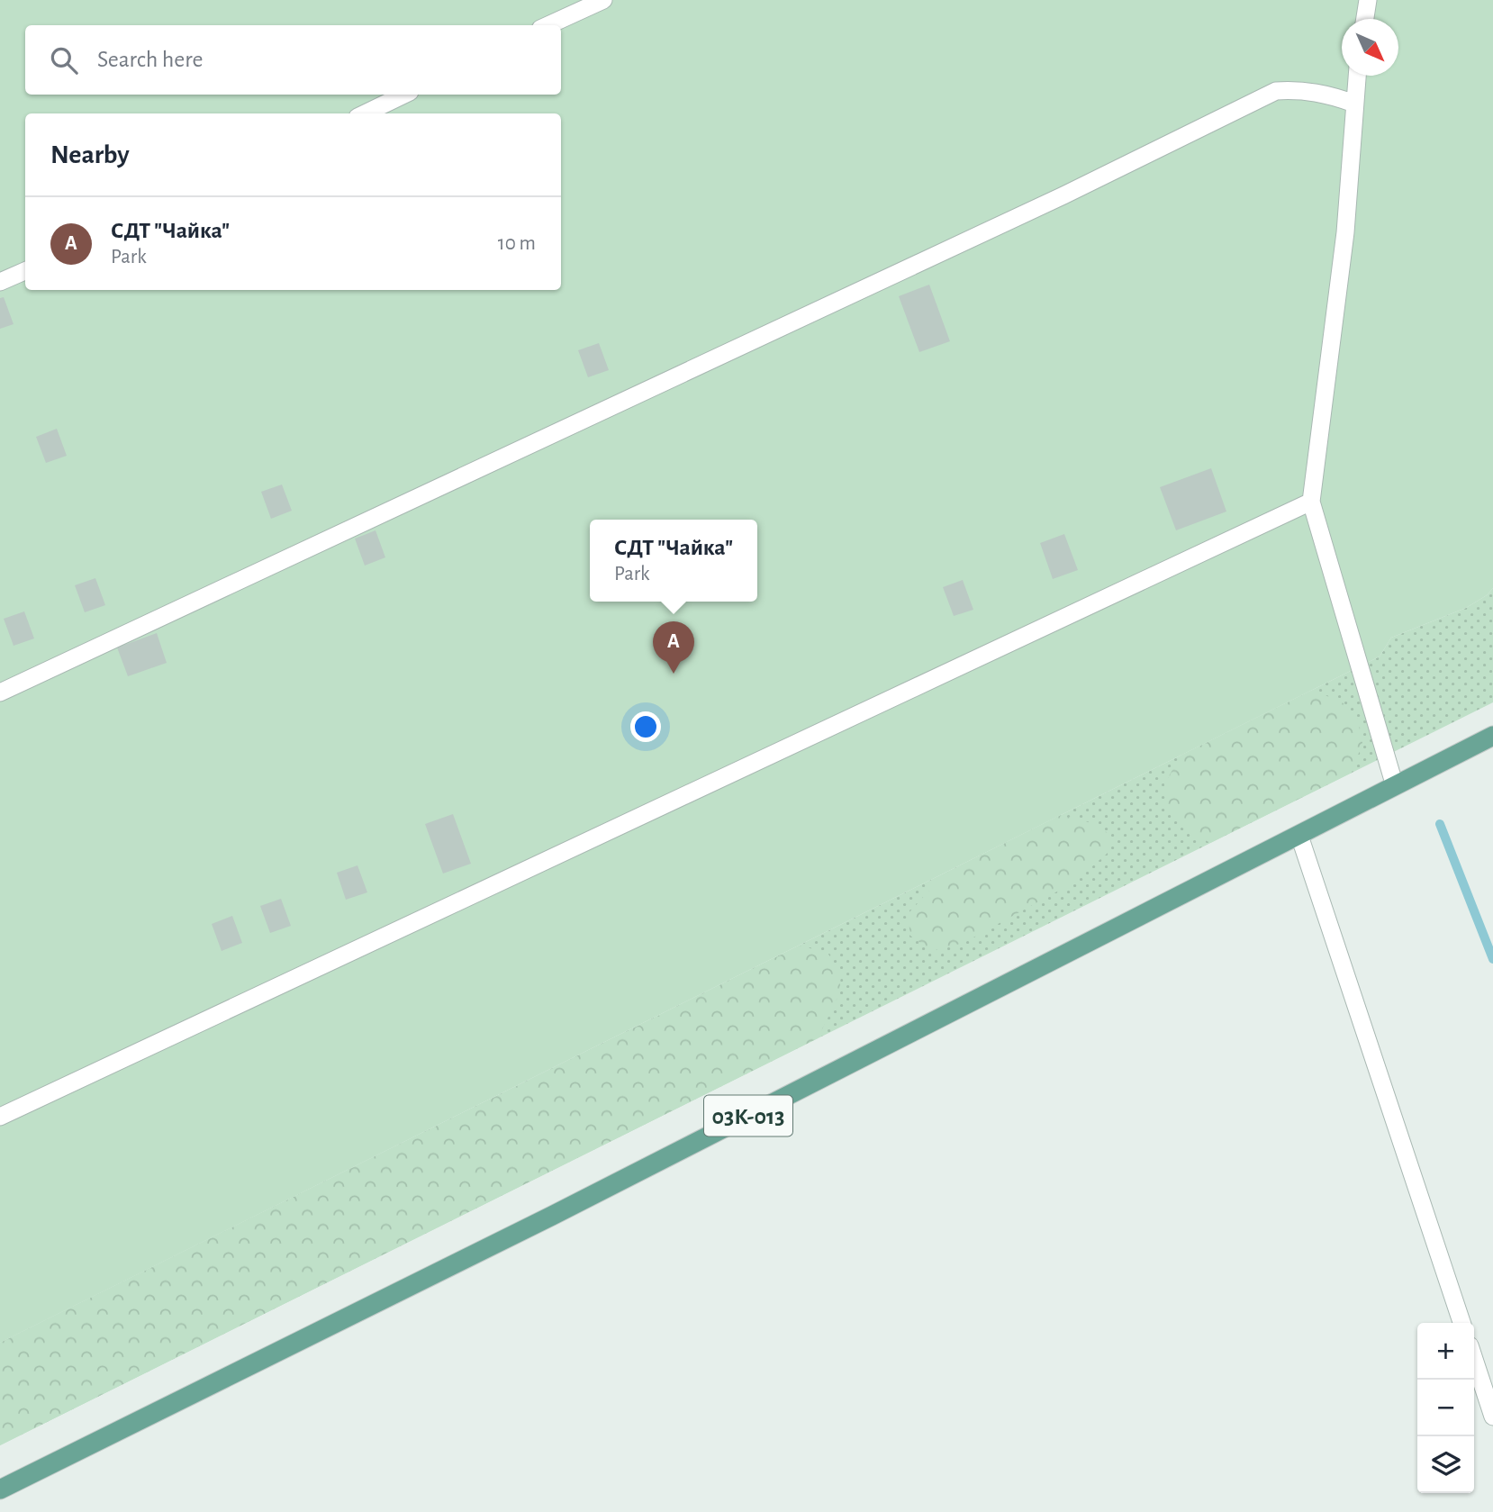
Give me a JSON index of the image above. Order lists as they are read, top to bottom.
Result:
{
  "streets": {
    "main road": ["03К-013"]
  },
  "north": "bottom right",
  "page": {
    "search": "Search here",
    "heading": "Nearby",
    "list": [
      {
        "mark": "A",
        "name": "СДТ \"Чайка\"",
        "note": "Park",
        "value": "10 m"
      }
    ],
    "popup": ["СДТ \"Чайка\"", "Park"],
    "pins": "A",
    "map_buttons": ["+", "−"]
  }
}
